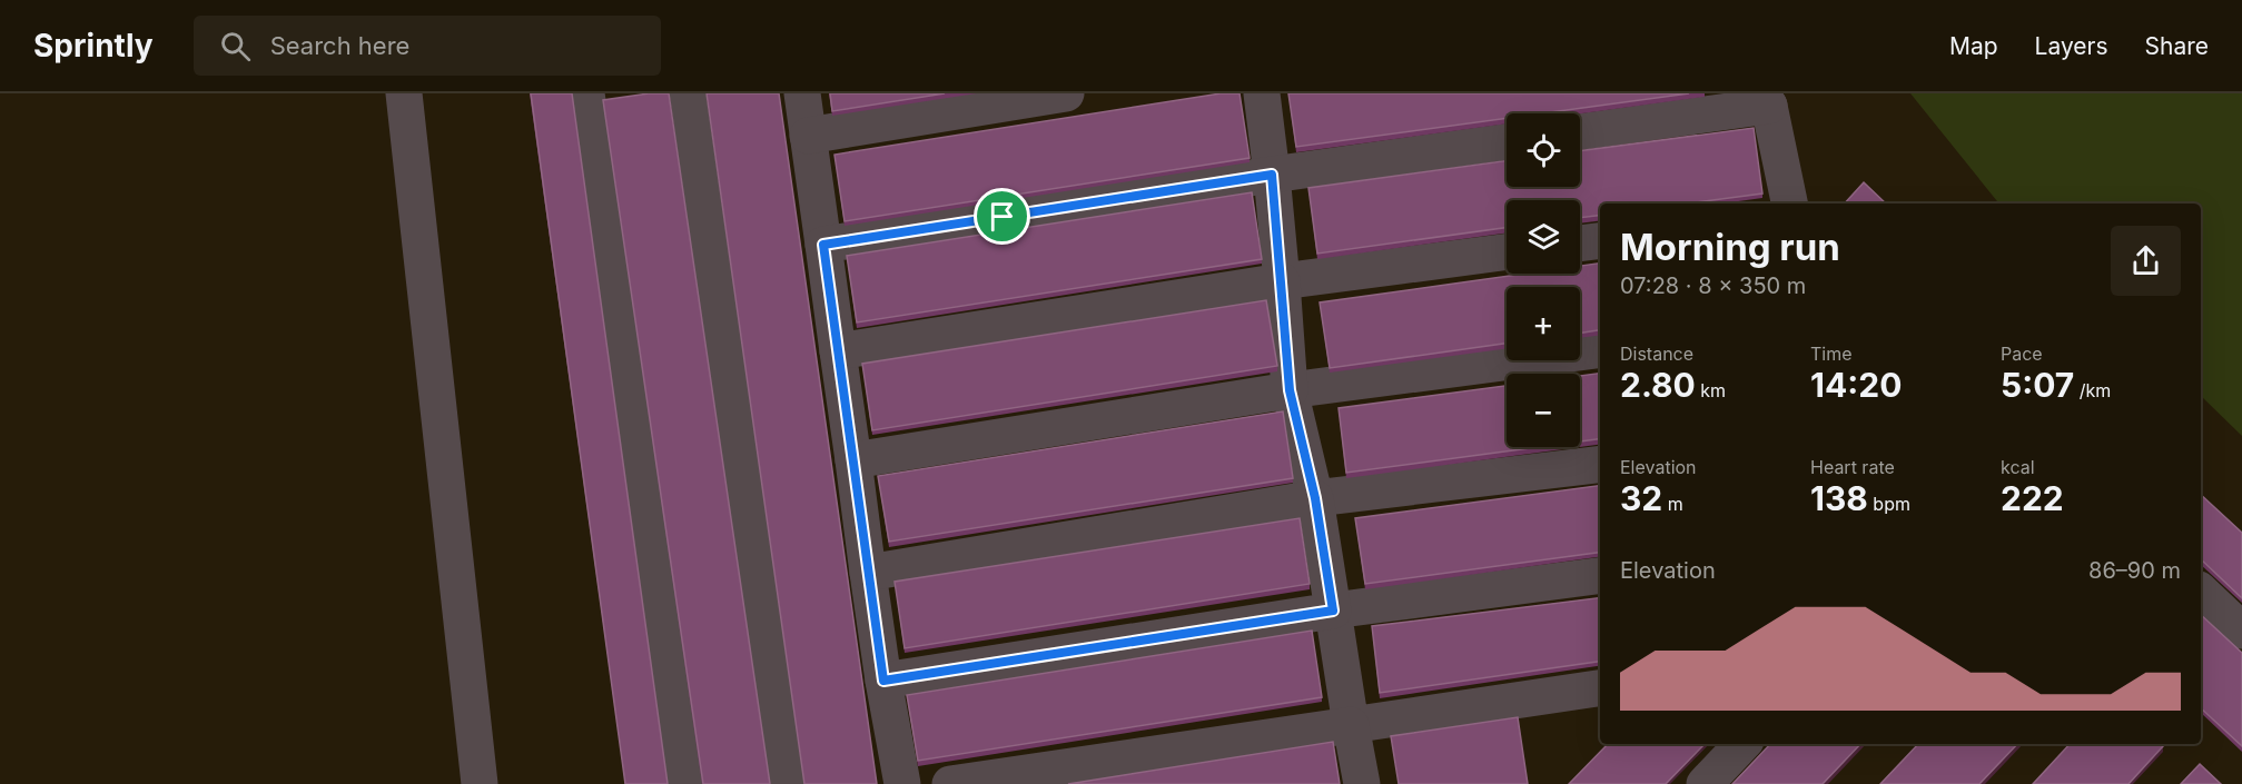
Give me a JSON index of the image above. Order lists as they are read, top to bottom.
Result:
{
  "page": {
    "header": "Sprintly",
    "search": "Search here",
    "nav": ["Map", "Layers", "Share"],
    "map_buttons": ["+", "−"],
    "heading": ["Morning run", "07:28 · 8 × 350 m"],
    "stats": [
      ["Distance", "2.80 km"],
      ["Time", "14:20"],
      ["Pace", "5:07 /km"],
      ["Elevation", "32 m"],
      ["Heart rate", "138 bpm"],
      ["kcal", "222"]
    ],
    "chart": ["Elevation", "86–90 m"]
  }
}
